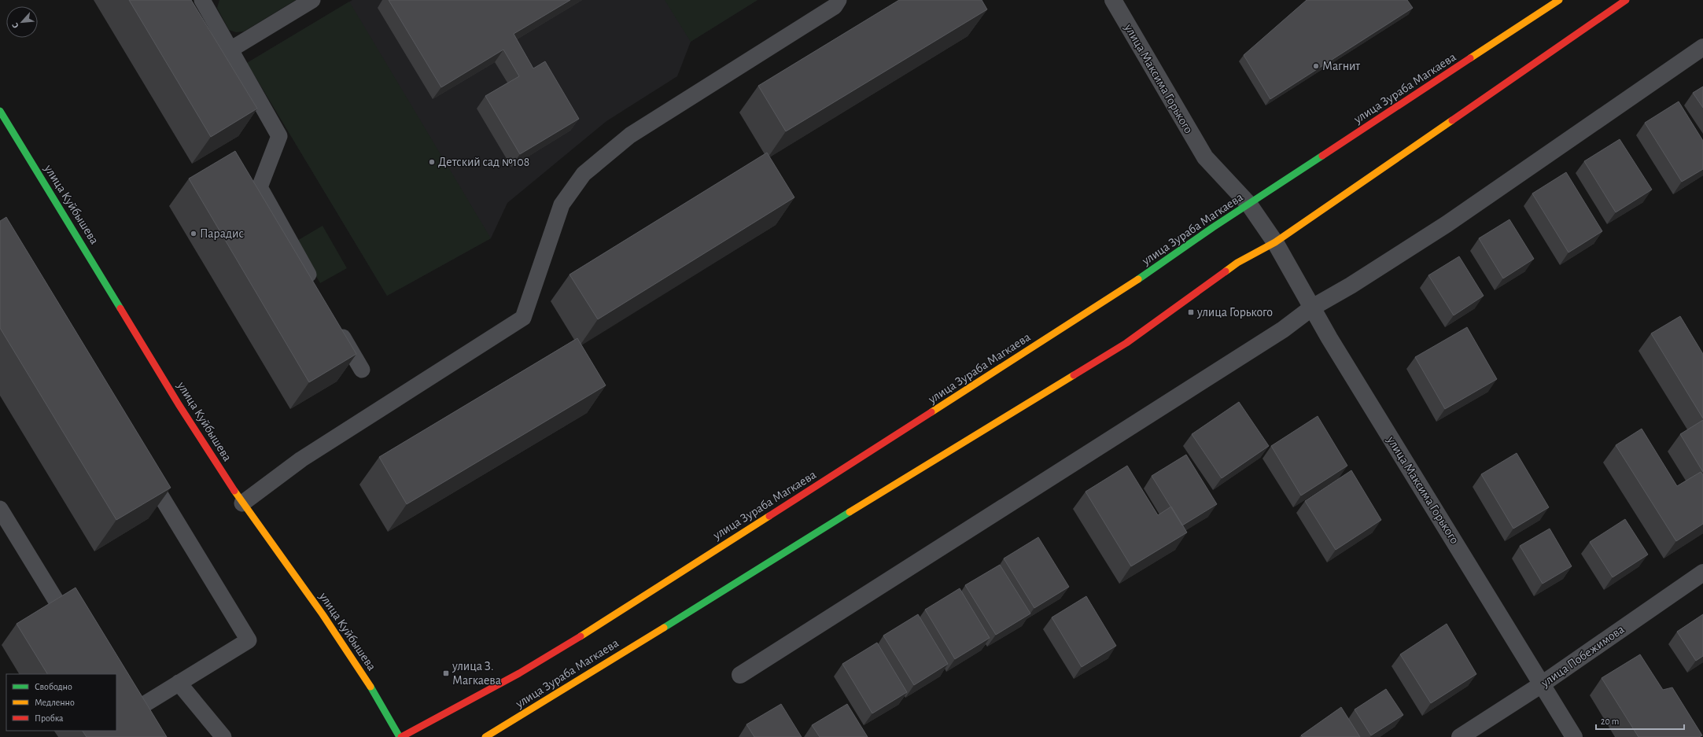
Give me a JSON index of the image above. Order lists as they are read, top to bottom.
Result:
{
  "streets": {
    "main road": ["улица Зураба Магкаева", "улица Куйбышева"],
    "street": ["улица Максима Горького", "улица Побежимова"]
  },
  "crossings": [
    ["улица Максима Горького", "улица Зураба Магкаева"],
    ["улица Максима Горького", "улица Побежимова"],
    ["улица Зураба Магкаева", "улица Куйбышева"]
  ],
  "places": {
    "other": ["Магнит", "Детский сад №108", "Парадис"],
    "transit": ["улица Горького", "улица З. Магкаева"]
  },
  "legend": ["Свободно", "Медленно", "Пробка"],
  "scale_bar": "20 m",
  "north": "bottom left"
}
